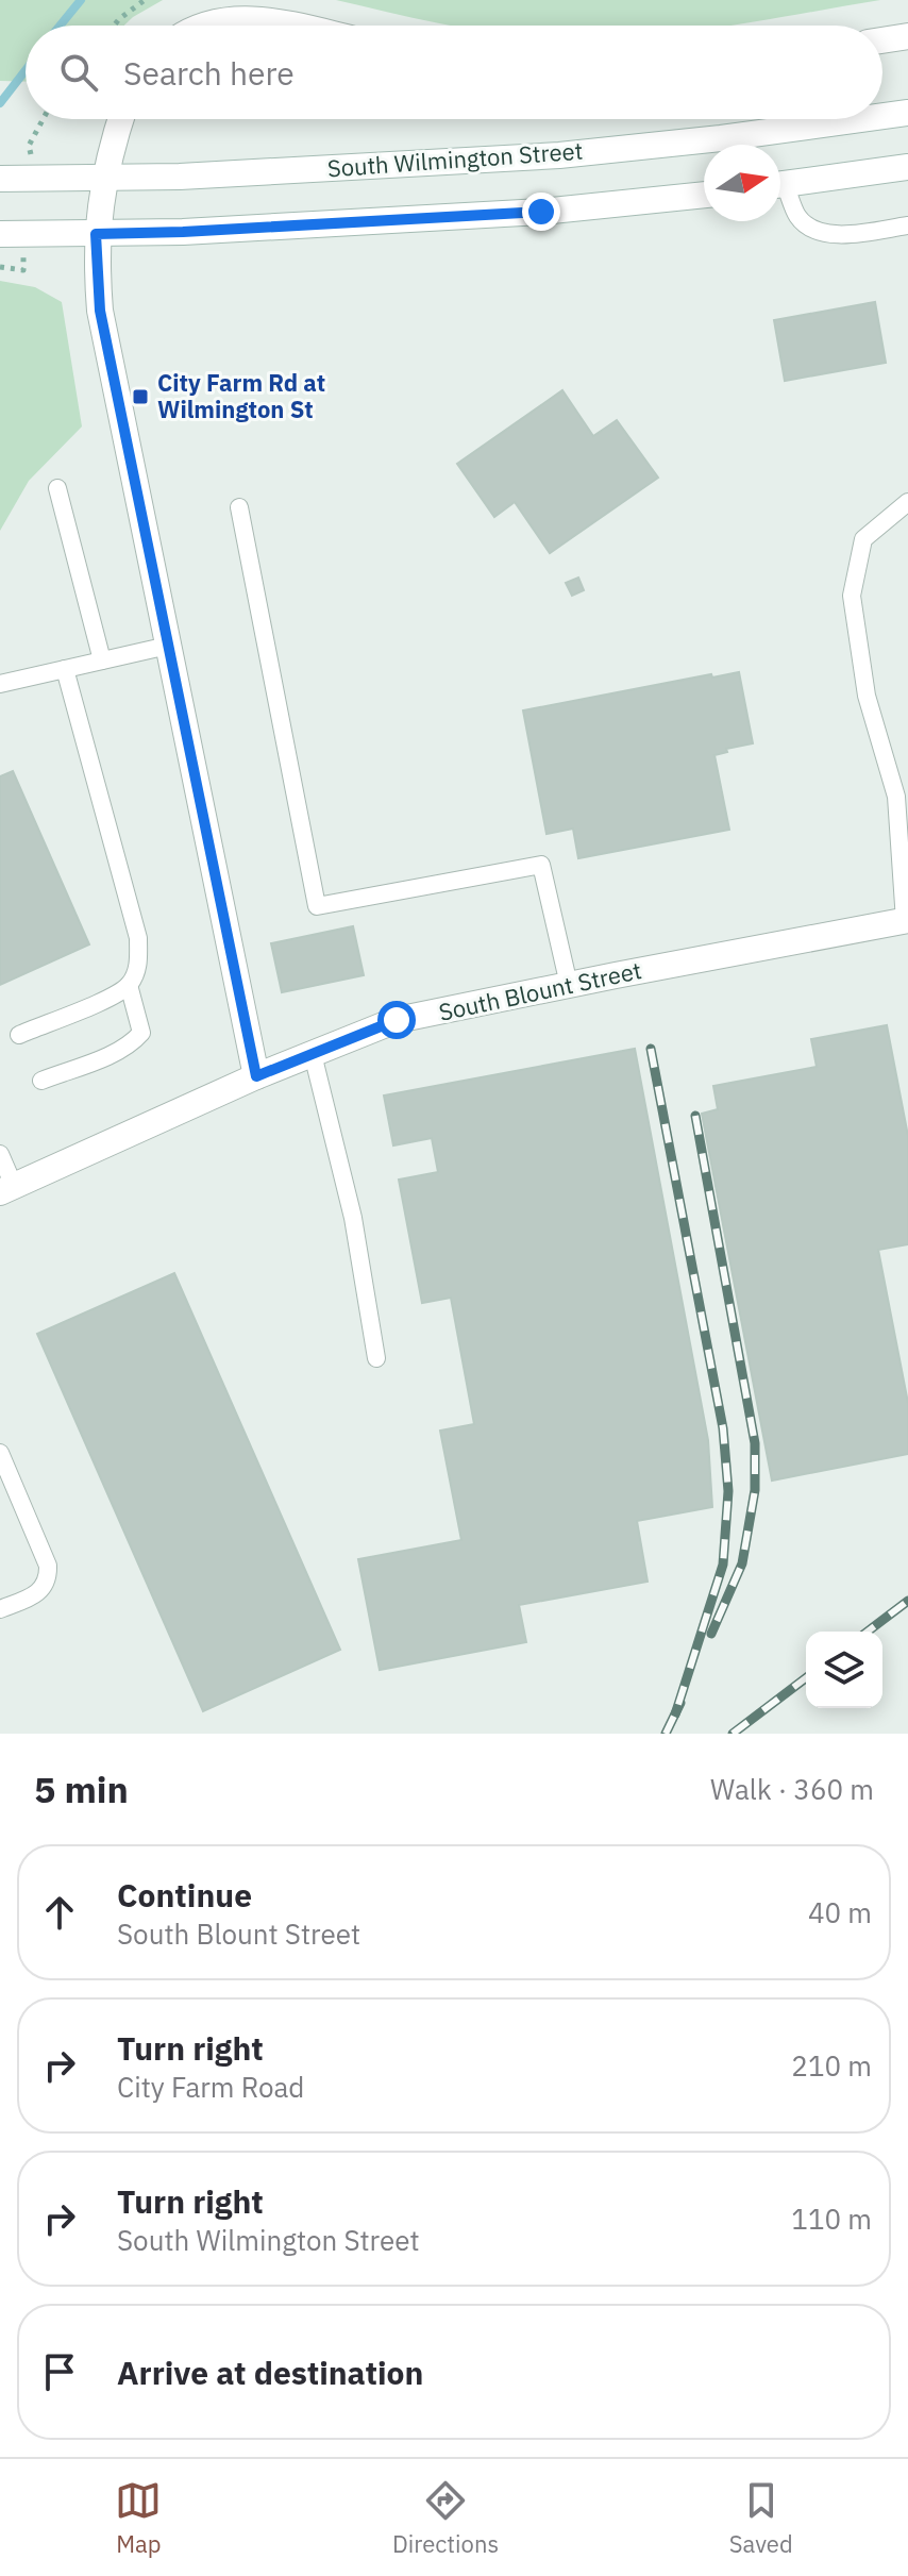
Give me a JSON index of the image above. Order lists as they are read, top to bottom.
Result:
{
  "streets": {
    "street": ["South Wilmington Street", "South Blount Street"]
  },
  "places": {
    "transit": ["City Farm Rd at Wilmington St"]
  },
  "north": "right",
  "page": {
    "search": "Search here",
    "heading": ["5 min", "Walk · 360 m"],
    "list": [
      ["Continue", "South Blount Street", "40 m"],
      ["Turn right", "City Farm Road", "210 m"],
      ["Turn right", "South Wilmington Street", "110 m"],
      "Arrive at destination"
    ],
    "nav": ["Map", "Directions", "Saved"]
  }
}
